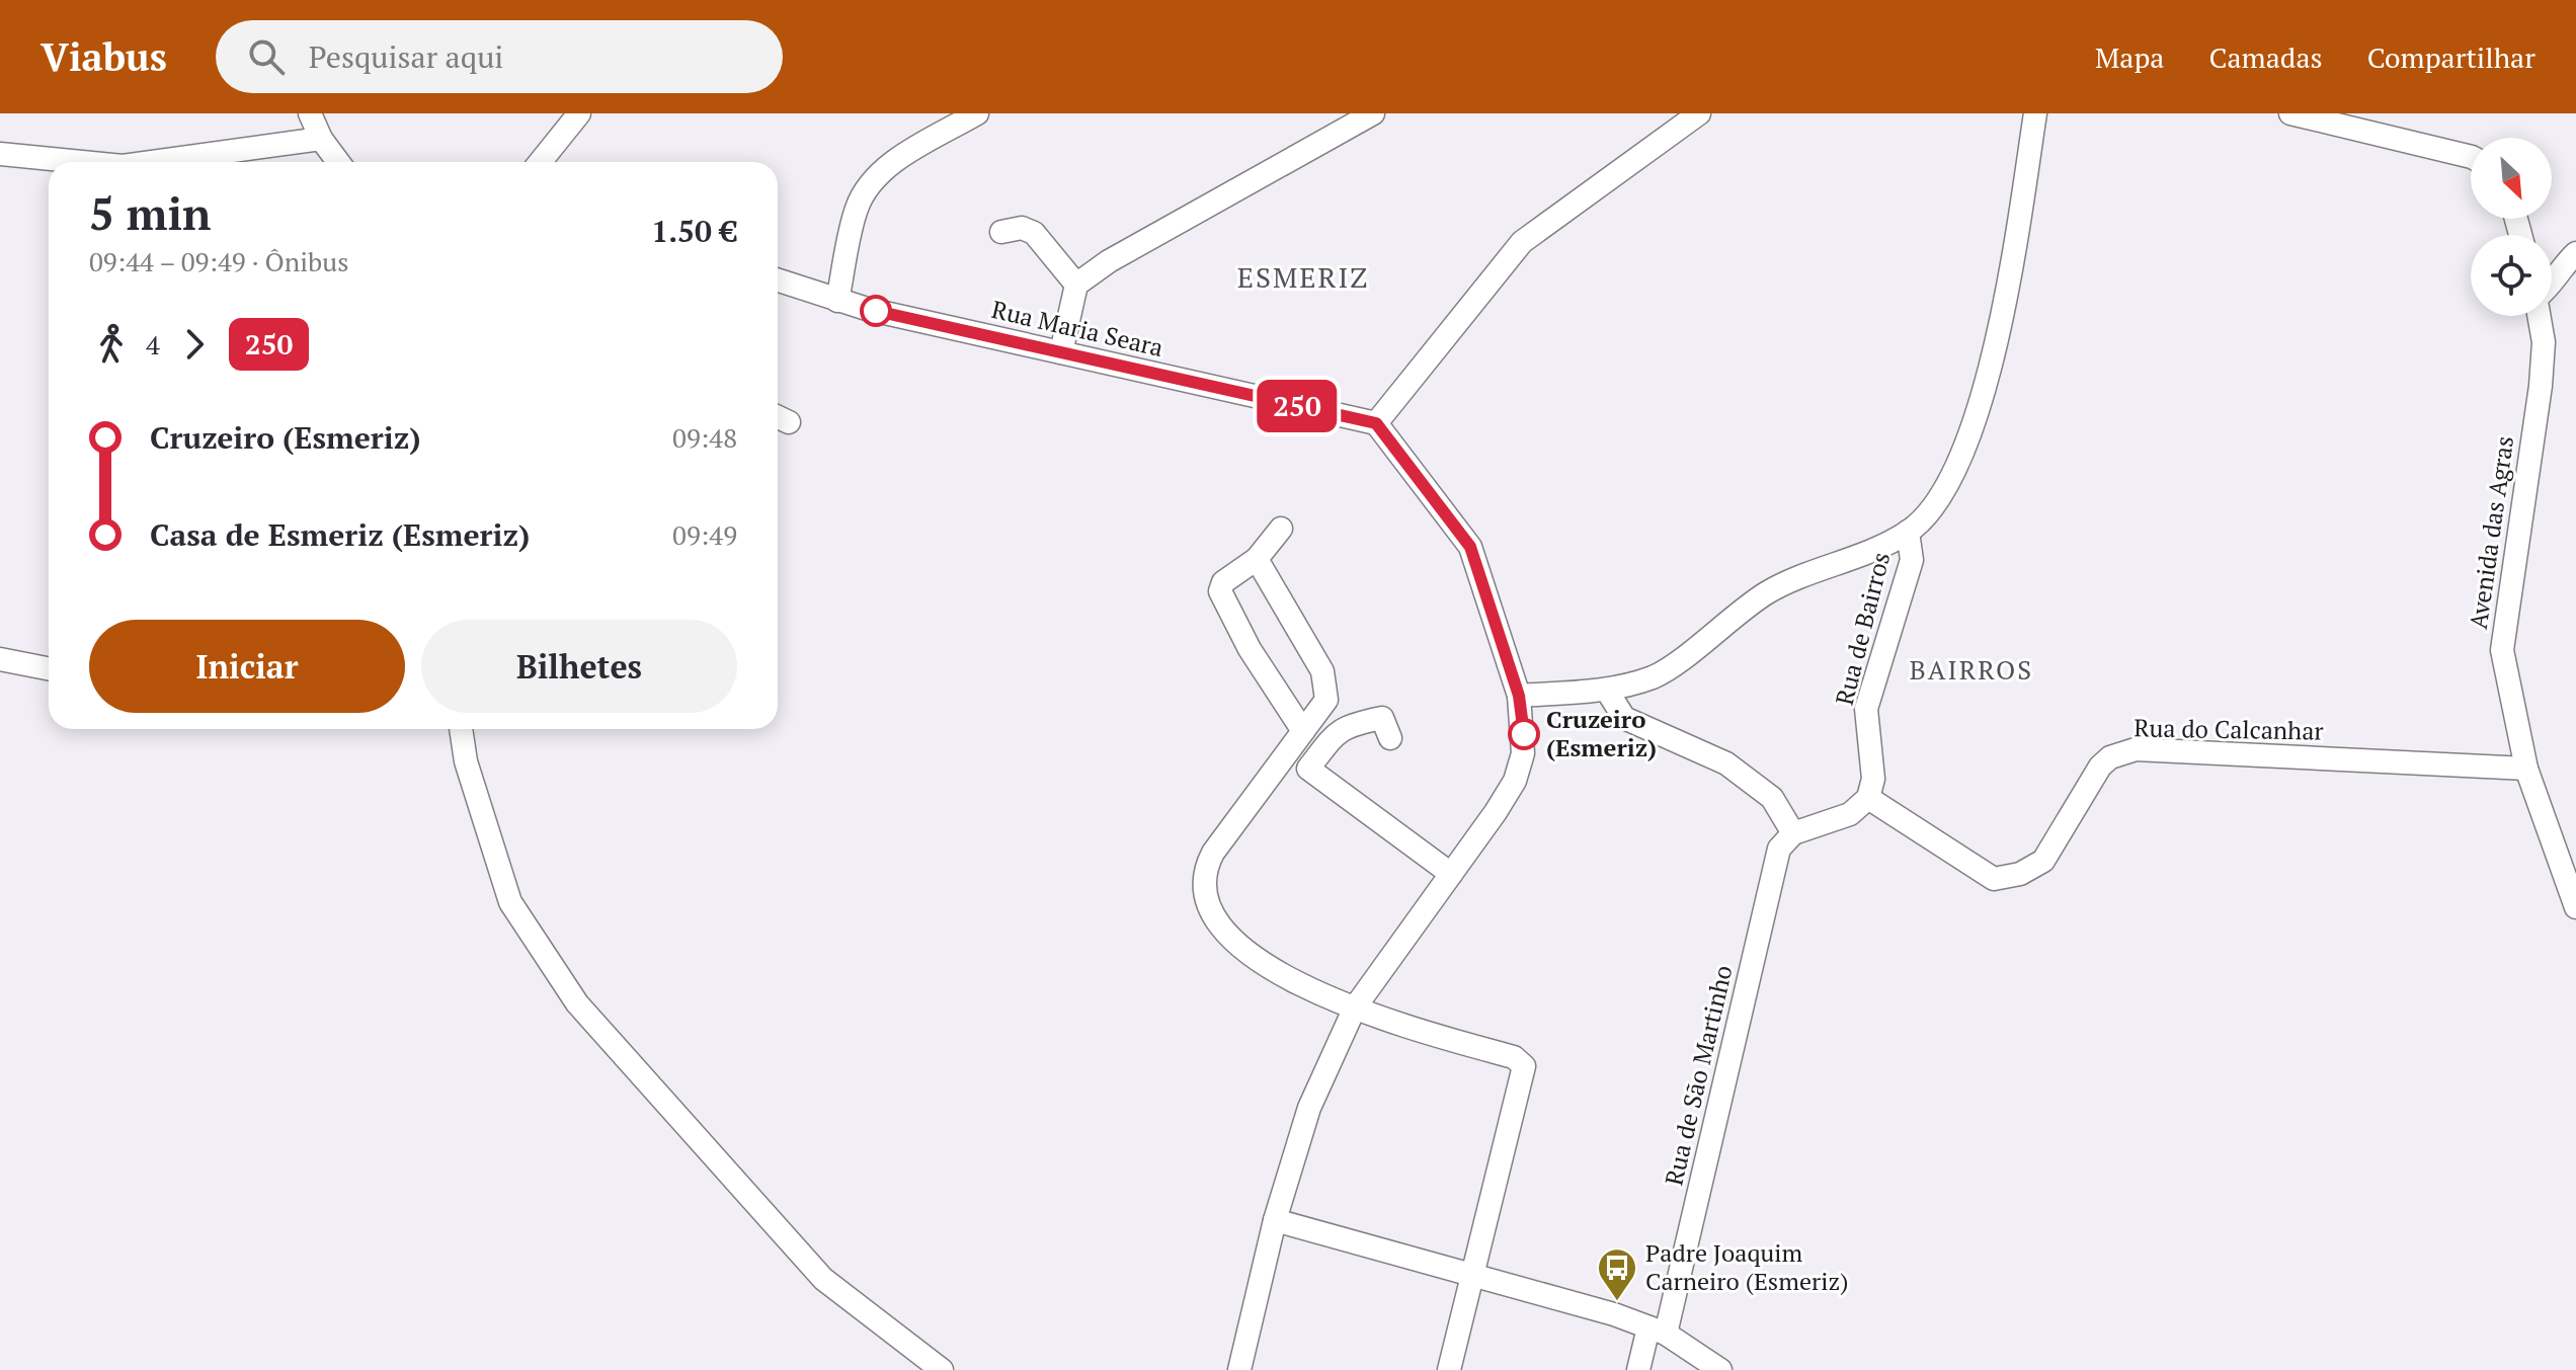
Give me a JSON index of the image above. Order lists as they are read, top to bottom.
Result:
{
  "streets": {
    "street": [
      "Rua Maria Seara",
      "Avenida das Agras",
      "Rua de Bairros",
      "Rua do Calcanhar",
      "Rua de São Martinho"
    ]
  },
  "crossings": [
    ["Avenida das Agras", "Rua do Calcanhar"],
    ["Rua de Bairros", "Rua do Calcanhar"]
  ],
  "districts": ["ESMERIZ", "BAIRROS"],
  "places": {
    "other": ["Cruzeiro (Esmeriz)"],
    "bus stop": ["Padre Joaquim Carneiro (Esmeriz)"]
  },
  "lines": ["bus line 250"],
  "north": "bottom right",
  "page": {
    "header": "Viabus",
    "search": "Pesquisar aqui",
    "nav": ["Mapa", "Camadas", "Compartilhar"],
    "on_map": "250",
    "heading": ["5 min", "09:44 – 09:49 · Ônibus", "1.50 €"],
    "legs": ["4", "250"],
    "list": [
      {
        "name": "Cruzeiro (Esmeriz)",
        "value": "09:48"
      },
      {
        "name": "Casa de Esmeriz (Esmeriz)",
        "value": "09:49"
      }
    ],
    "buttons": ["Iniciar", "Bilhetes"]
  }
}
